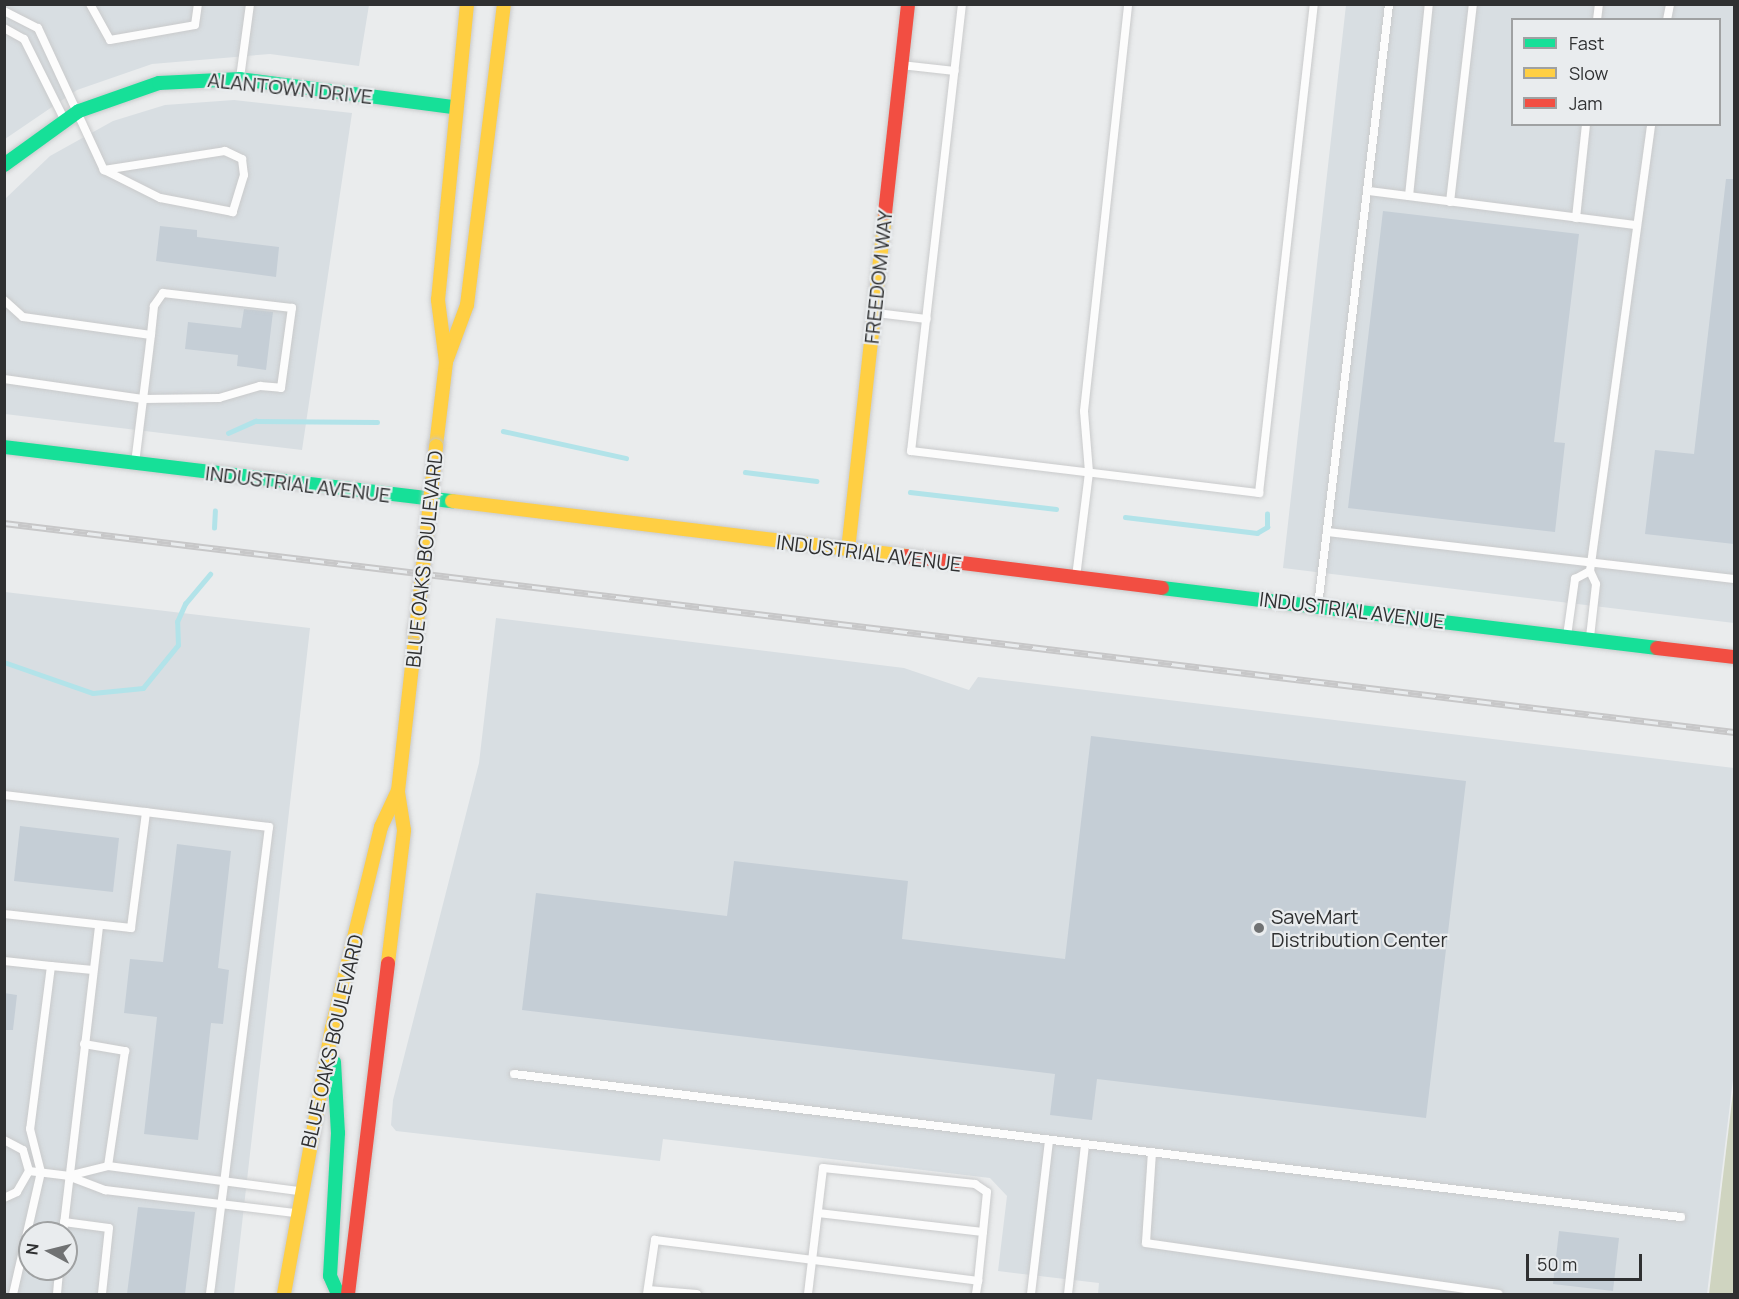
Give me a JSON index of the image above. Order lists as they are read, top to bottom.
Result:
{
  "streets": {
    "street": [
      "ALANTOWN DRIVE",
      "FREEDOM WAY",
      "INDUSTRIAL AVENUE",
      "BLUE OAKS BOULEVARD"
    ]
  },
  "crossings": [
    ["ALANTOWN DRIVE", "BLUE OAKS BOULEVARD"],
    ["FREEDOM WAY", "INDUSTRIAL AVENUE"]
  ],
  "places": ["SaveMart Distribution Center"],
  "legend": ["Fast", "Slow", "Jam"],
  "scale_bar": "50 m",
  "north": "left"
}
